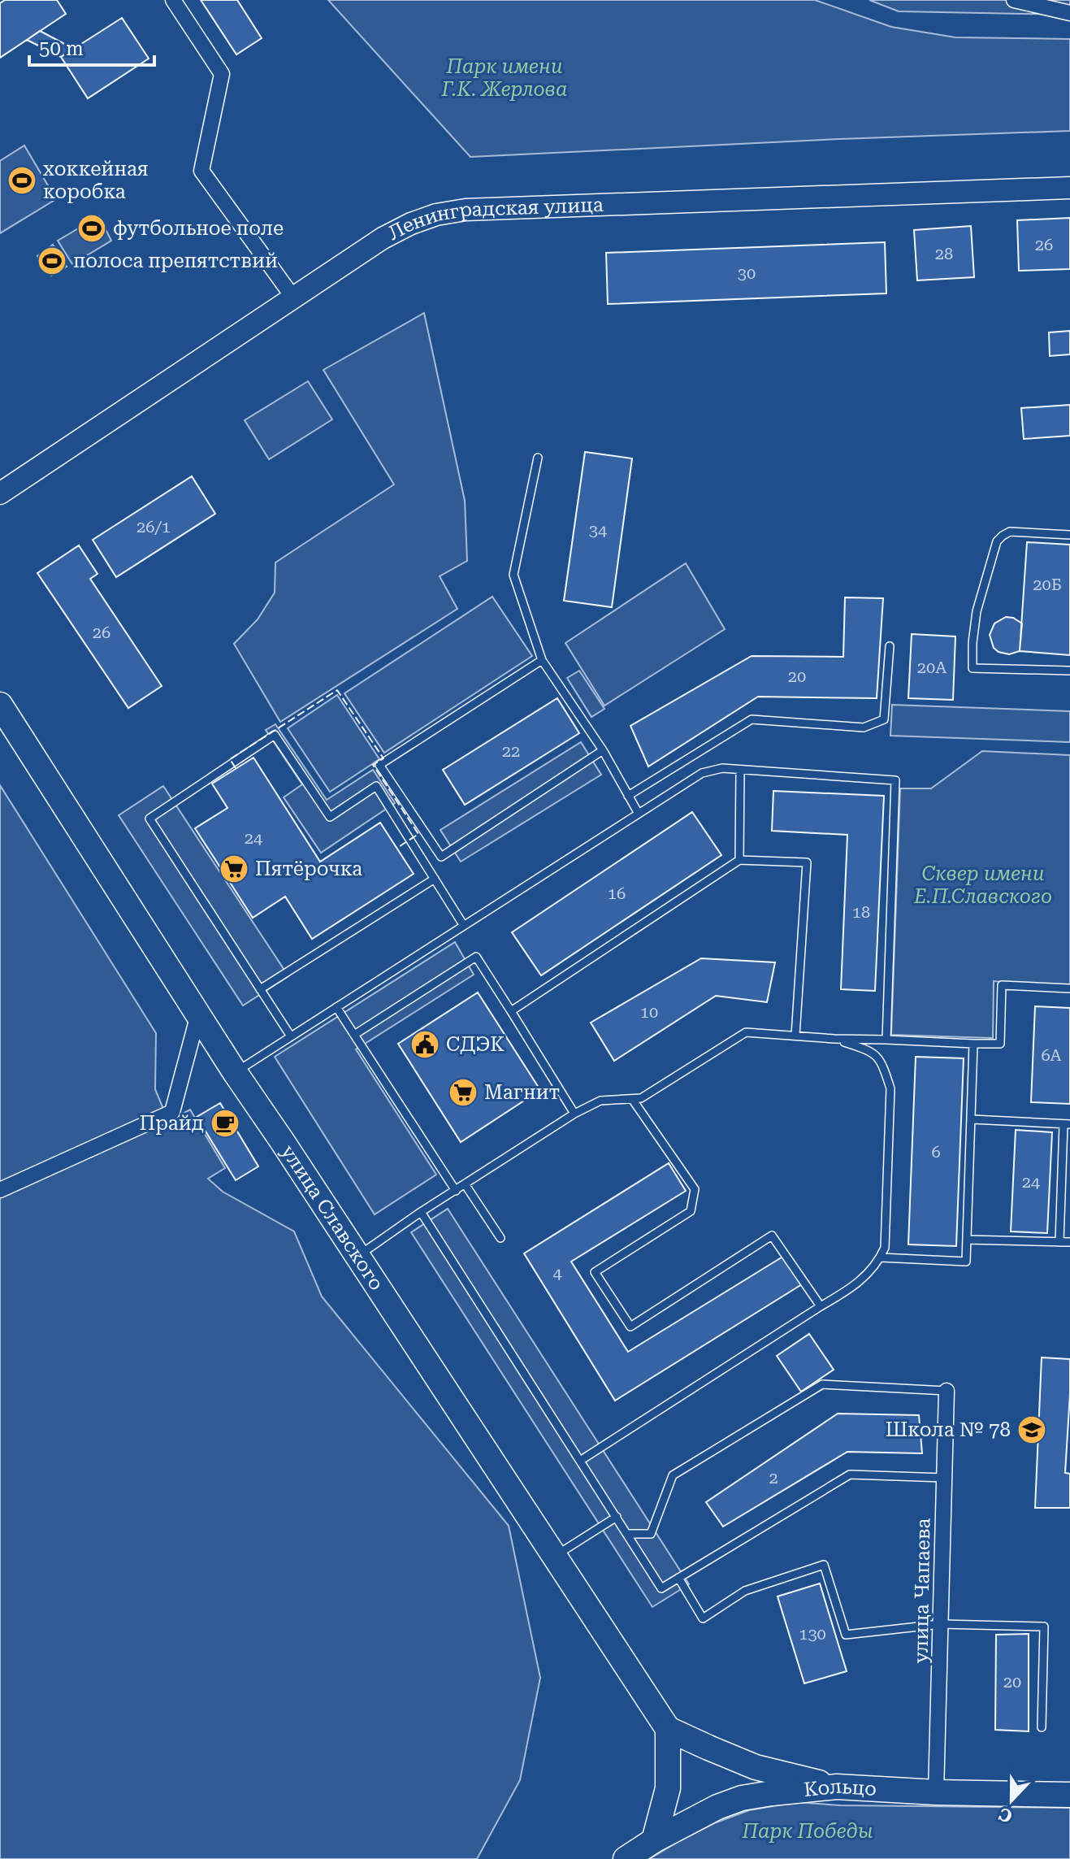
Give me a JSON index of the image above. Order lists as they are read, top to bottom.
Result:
{
  "streets": {
    "main road": ["улица Славского", "Кольцо"],
    "street": ["Ленинградская улица", "улица Чапаева"]
  },
  "crossings": [
    ["улица Чапаева", "Кольцо"]
  ],
  "parks": ["Парк имени Г.К. Жерлова", "Сквер имени Е.П.Славского", "Парк Победы"],
  "places": {
    "sports": ["хоккейная коробка", "футбольное поле", "полоса препятствий"],
    "supermarket": ["Пятёрочка", "Магнит"],
    "public building": ["СДЭК"],
    "cafe": ["Прайд"],
    "school or university": ["Школа № 78"]
  },
  "house_numbers": [
    "26",
    "28",
    "30",
    "26/1",
    "34",
    "20Б",
    "26",
    "20А",
    "20",
    "22",
    "24",
    "16",
    "18",
    "10",
    "6А",
    "6",
    "24",
    "4",
    "2",
    "130",
    "20"
  ],
  "scale_bar": "50 m",
  "north": "bottom"
}
